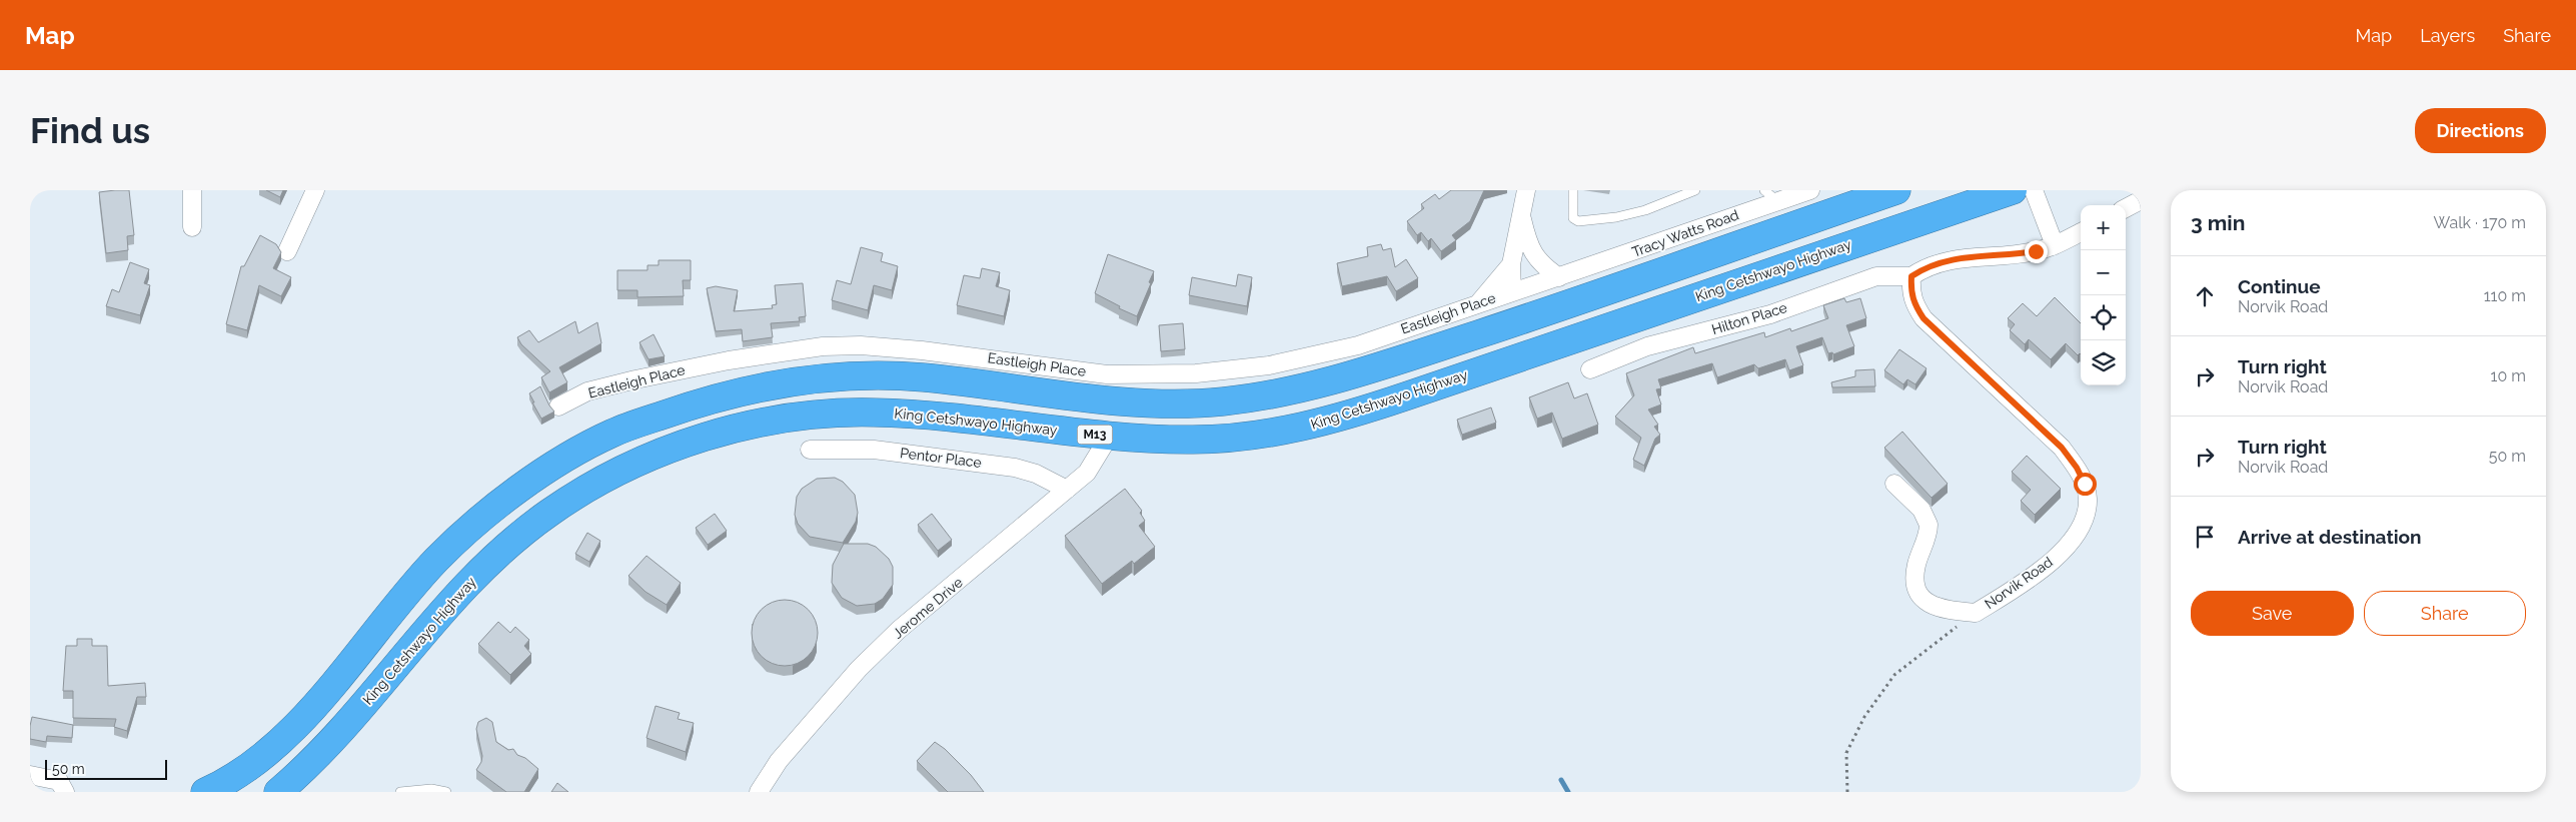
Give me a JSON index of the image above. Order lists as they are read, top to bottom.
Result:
{
  "streets": {
    "highway": ["King Cetshwayo Highway", "M13"],
    "street": [
      "Tracy Watts Road",
      "Eastleigh Place",
      "Hilton Place",
      "Pentor Place",
      "Norvik Road",
      "Jerome Drive"
    ]
  },
  "crossings": [
    ["Tracy Watts Road", "Eastleigh Place"],
    ["King Cetshwayo Highway", "Jerome Drive"],
    ["Hilton Place", "Norvik Road"],
    ["Pentor Place", "Jerome Drive"]
  ],
  "scale_bar": "50 m",
  "page": {
    "header": "Map",
    "nav": ["Map", "Layers", "Share"],
    "buttons": [
      "Directions",
      ["Save", "Share"]
    ],
    "title": "Find us",
    "heading": ["3 min", "Walk · 170 m"],
    "map_buttons": ["+", "−"],
    "list": [
      ["Continue", "Norvik Road", "110 m"],
      ["Turn right", "Norvik Road", "10 m"],
      ["Turn right", "Norvik Road", "50 m"],
      "Arrive at destination"
    ],
    "scale": "50 m"
  }
}
